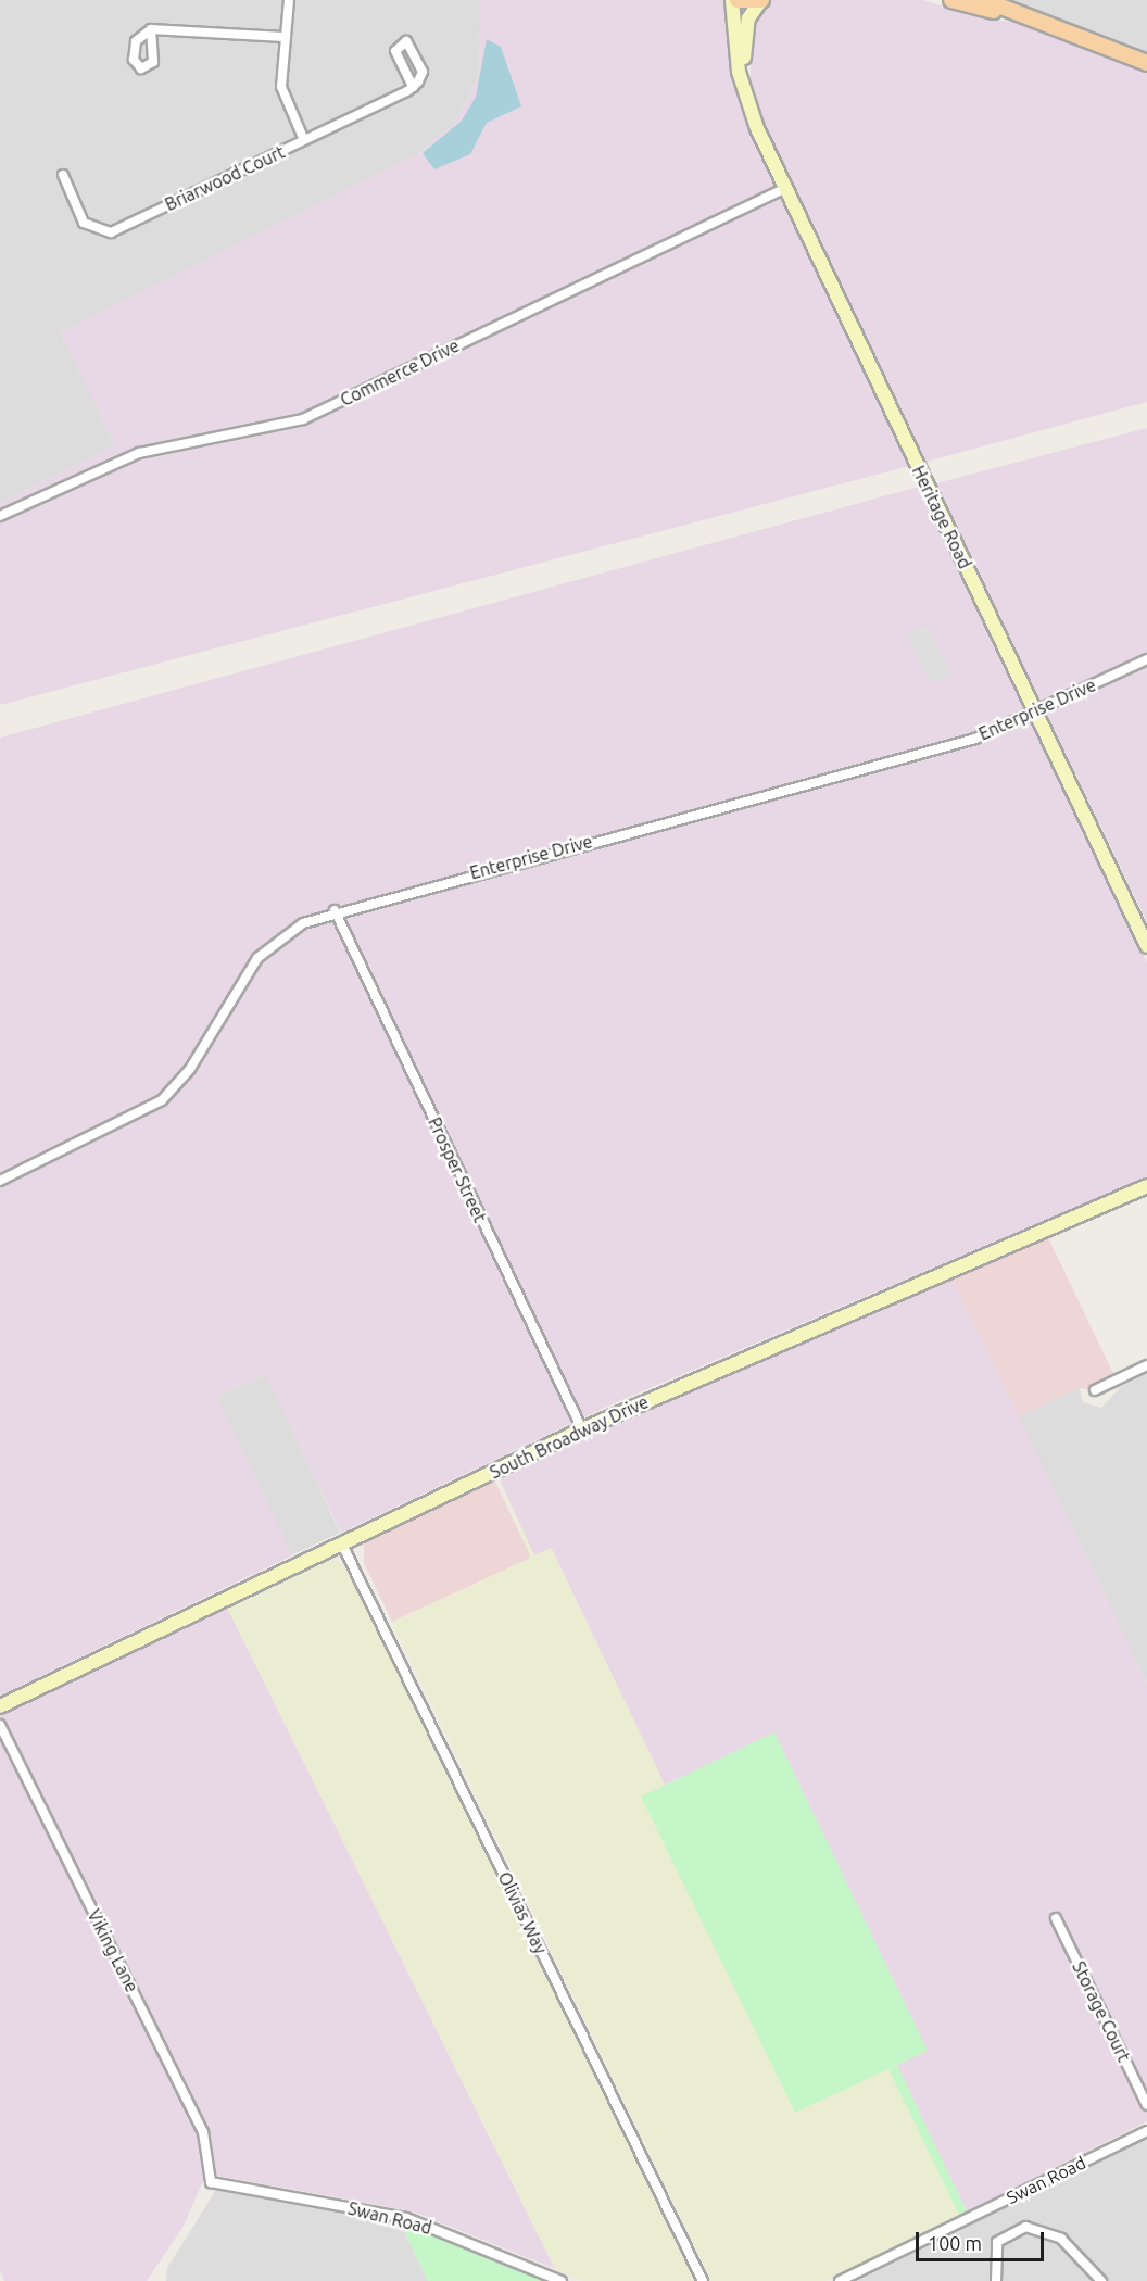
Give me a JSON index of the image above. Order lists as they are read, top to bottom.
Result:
{
  "streets": {
    "main road": ["Heritage Road", "South Broadway Drive"],
    "street": [
      "Briarwood Court",
      "Commerce Drive",
      "Enterprise Drive",
      "Prosper Street",
      "Olivias Way",
      "Viking Lane",
      "Storage Court",
      "Swan Road"
    ]
  },
  "crossings": [
    ["Commerce Drive", "Heritage Road"],
    ["Heritage Road", "Enterprise Drive"],
    ["Enterprise Drive", "Prosper Street"],
    ["Prosper Street", "South Broadway Drive"],
    ["South Broadway Drive", "Olivias Way"],
    ["Viking Lane", "Swan Road"]
  ],
  "scale_bar": "100 m"
}
